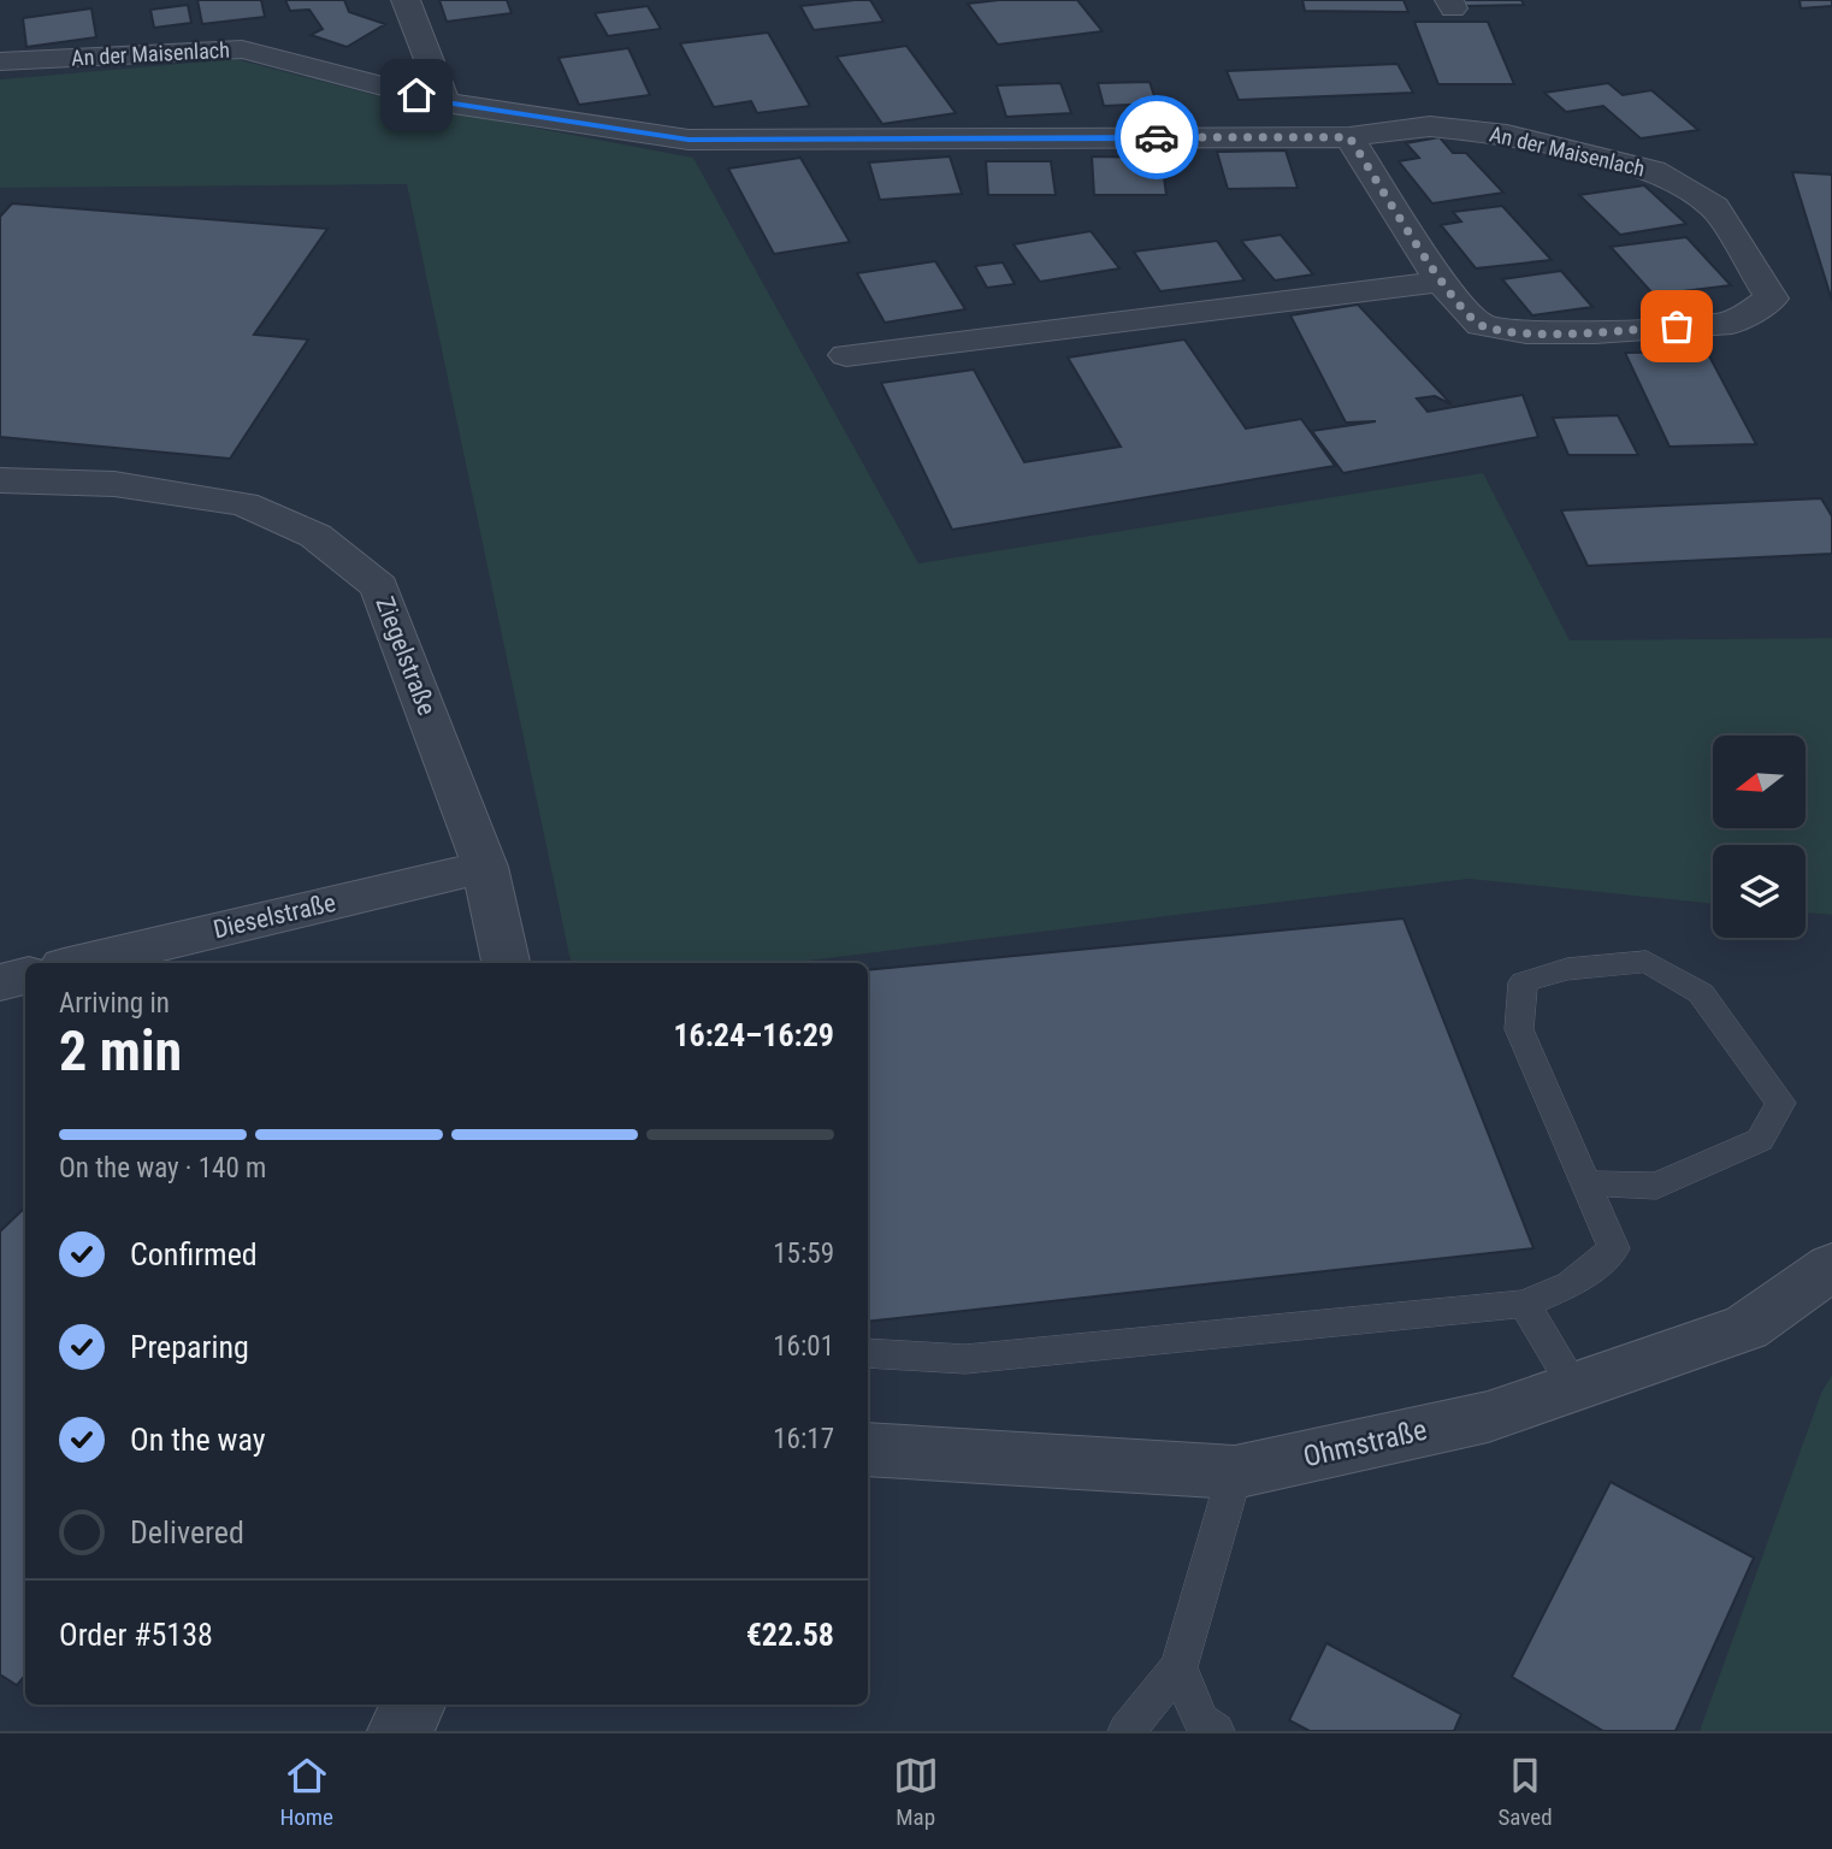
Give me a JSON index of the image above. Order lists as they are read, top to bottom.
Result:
{
  "streets": {
    "street": [
      "An der Maisenlach",
      "Ziegelstraße",
      "Dieselstraße",
      "Ohmstraße"
    ]
  },
  "crossings": [
    ["Ziegelstraße", "Dieselstraße"]
  ],
  "north": "left",
  "page": {
    "heading": ["2 min", "Arriving in", "16:24–16:29"],
    "panel": ["Order #5138", "€22.58"],
    "bar": "On the way · 140 m",
    "list": [
      ["Confirmed", "15:59"],
      ["Preparing", "16:01"],
      ["On the way", "16:17"],
      "Delivered"
    ],
    "tabs": ["Home", "Map", "Saved"]
  }
}
